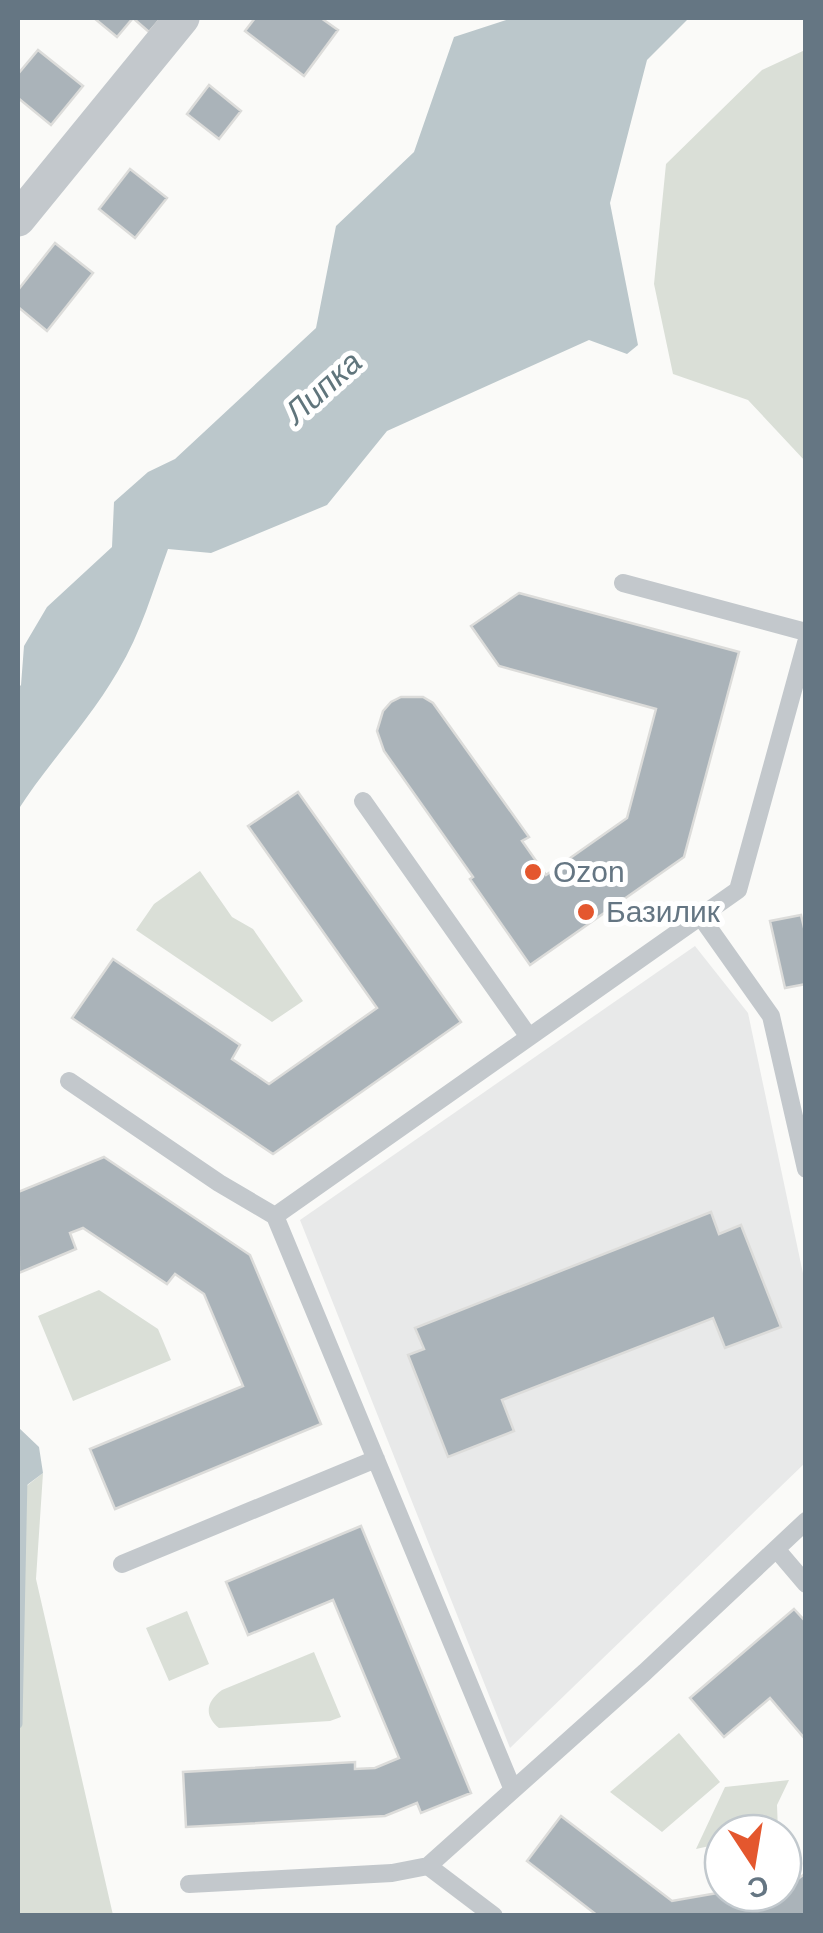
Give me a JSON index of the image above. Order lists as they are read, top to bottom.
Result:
{
  "water": ["Липка"],
  "places": ["Ozon", "Базилик"],
  "north": "bottom"
}
